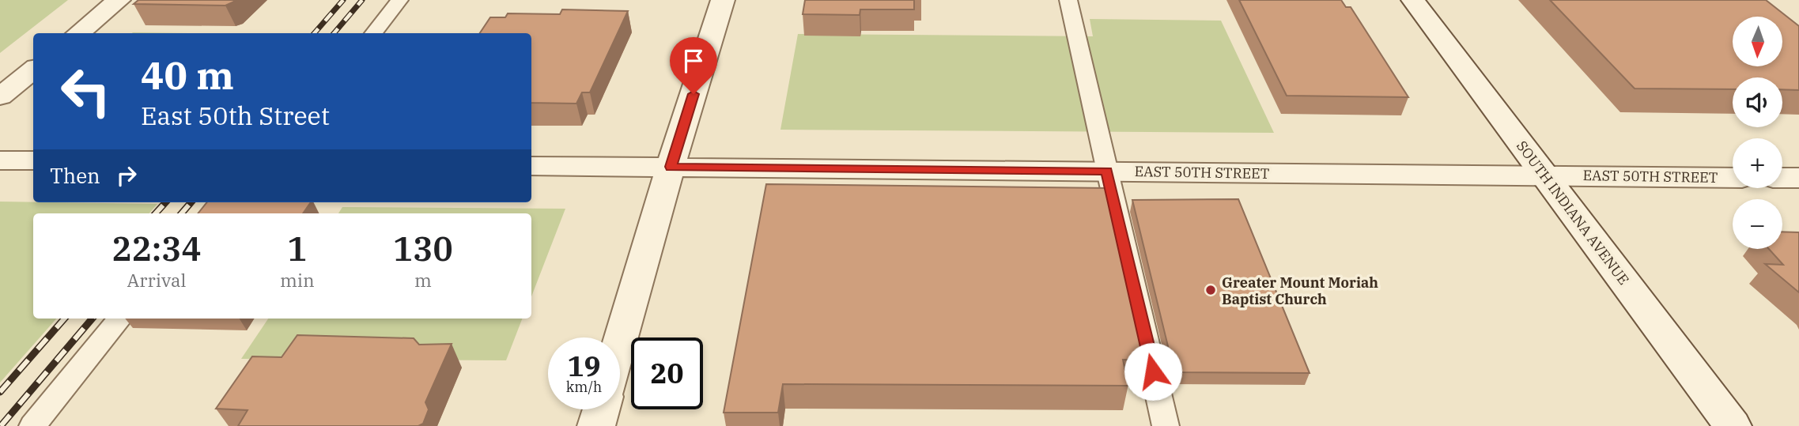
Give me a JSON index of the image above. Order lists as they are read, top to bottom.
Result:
{
  "streets": {
    "street": ["EAST 50TH STREET", "SOUTH INDIANA AVENUE"]
  },
  "crossings": [
    ["EAST 50TH STREET", "SOUTH INDIANA AVENUE"]
  ],
  "places": ["Greater Mount Moriah Baptist Church"],
  "north": "bottom",
  "page": {
    "map_buttons": ["+", "−"],
    "turn": ["40 m", "East 50th Street"],
    "then": "Then",
    "eta": [
      "22:34",
      "Arrival",
      "1",
      "min",
      "130",
      "m"
    ],
    "speed": "19 km/h",
    "limit": "20"
  }
}
